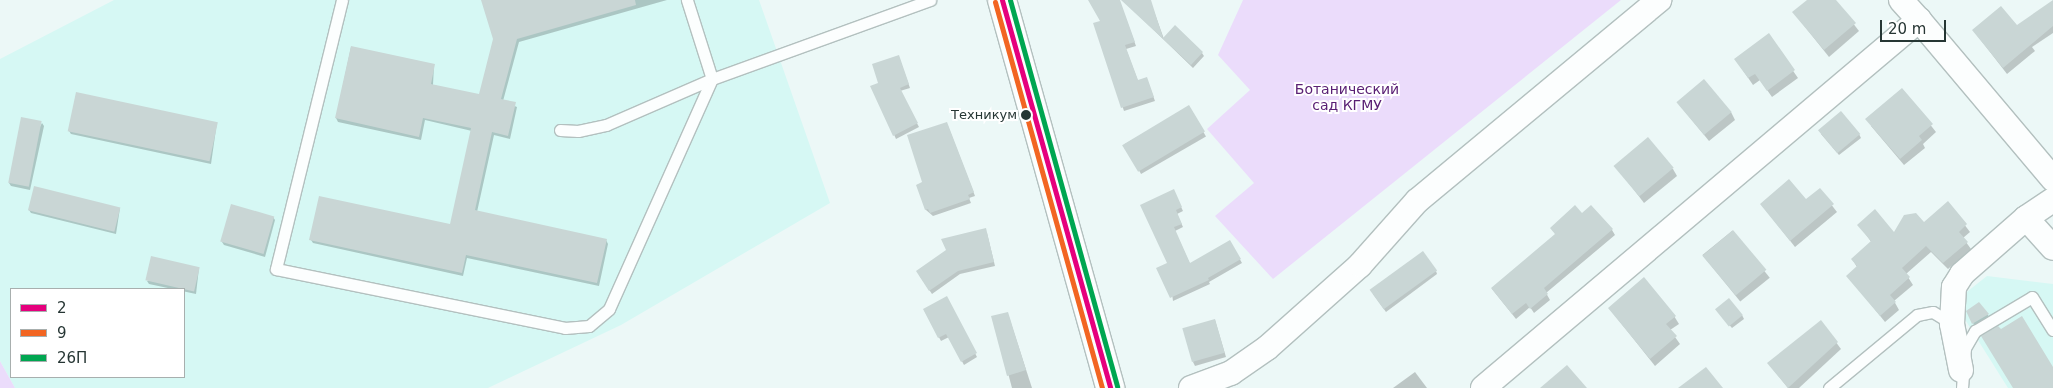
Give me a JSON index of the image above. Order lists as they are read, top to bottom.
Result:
{
  "parks": ["Ботанический сад КГМУ"],
  "places": ["Техникум"],
  "lines": ["transit line 2", "transit line 26П", "transit line 9"],
  "legend": ["2", "9", "26П"],
  "scale_bar": "20 m"
}
